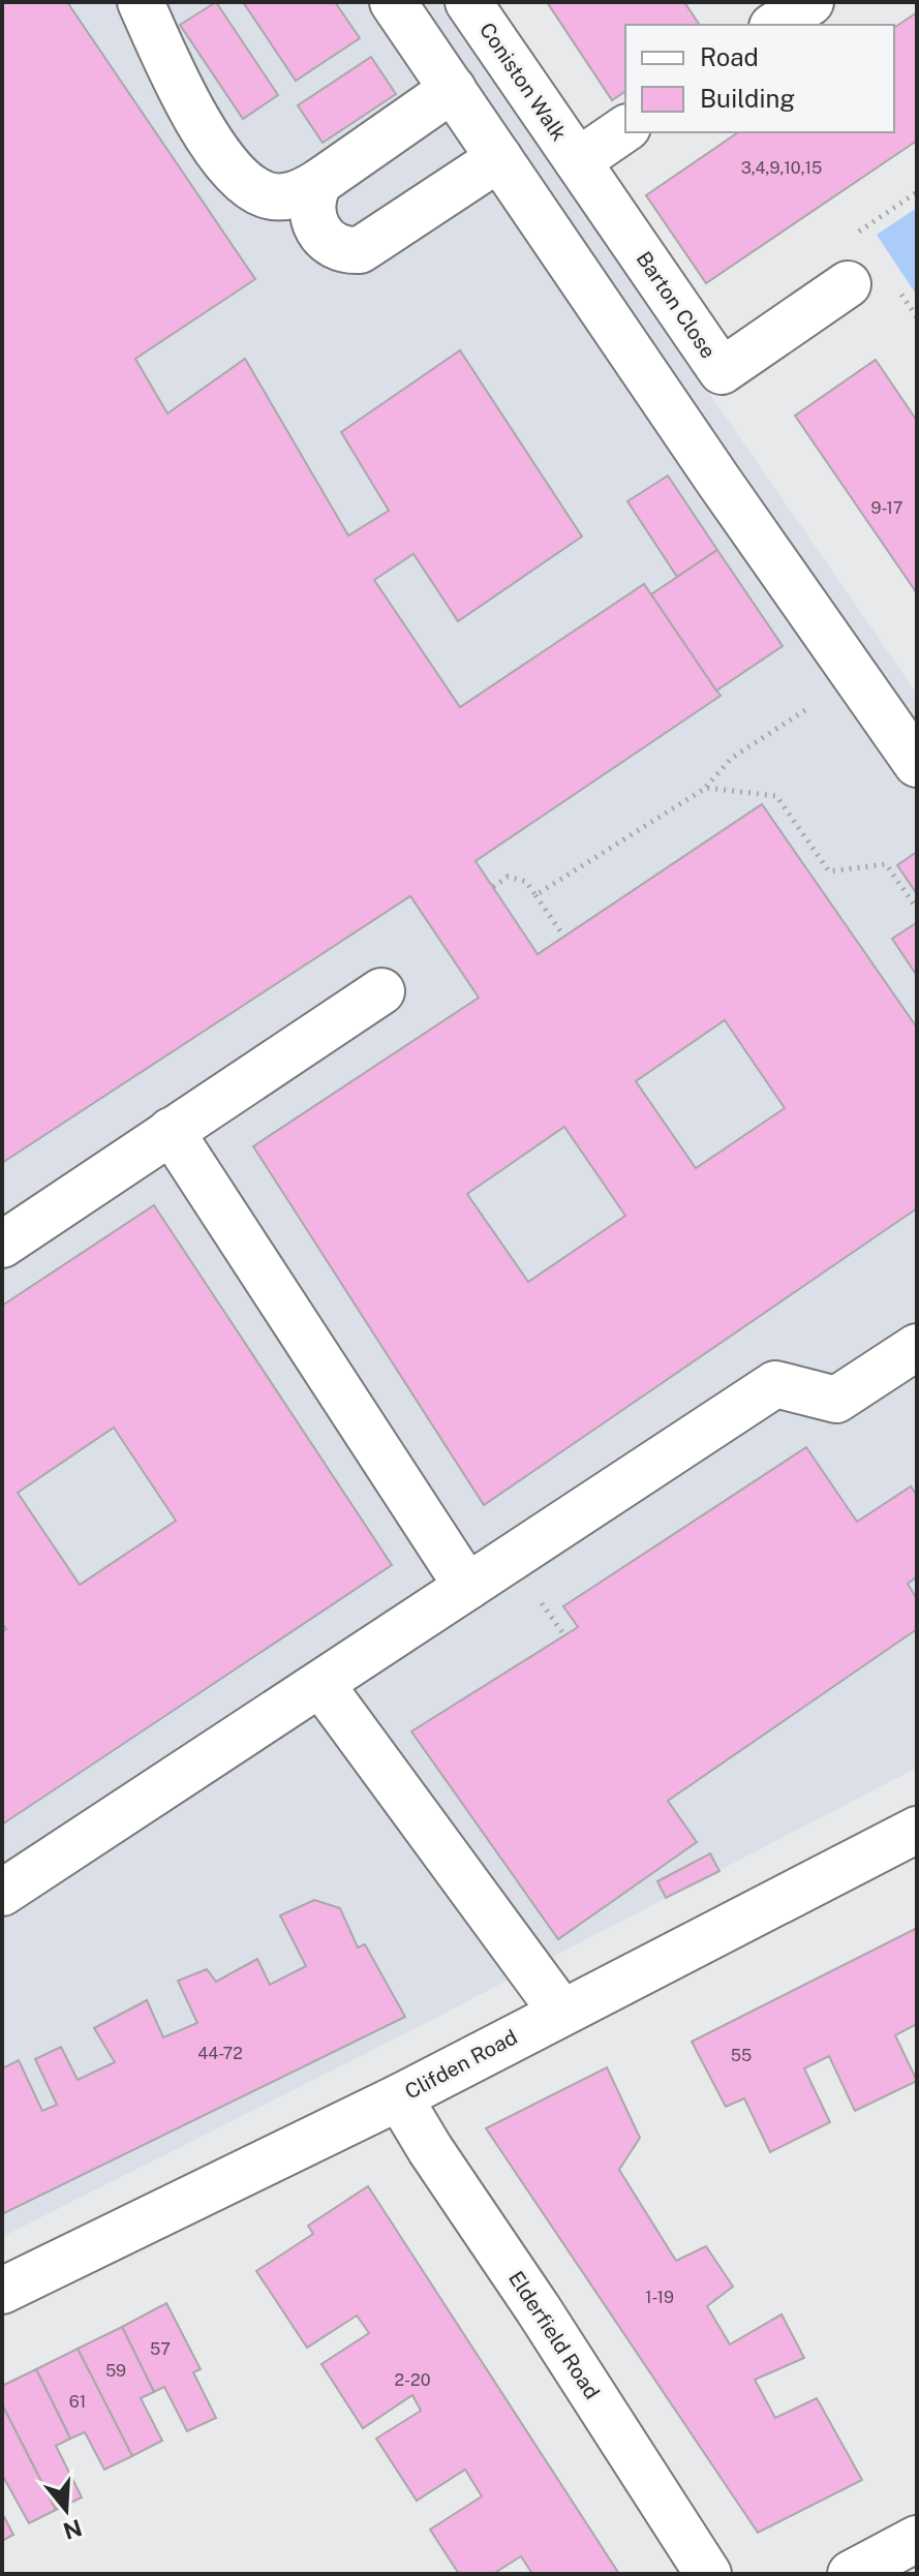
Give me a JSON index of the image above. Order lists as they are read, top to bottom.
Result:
{
  "streets": {
    "street": [
      "Coniston Walk",
      "Barton Close",
      "Clifden Road",
      "Elderfield Road"
    ]
  },
  "crossings": [
    ["Coniston Walk", "Barton Close"],
    ["Clifden Road", "Elderfield Road"]
  ],
  "house_numbers": [
    "3,4,9,10,15",
    "9-17",
    "44-72",
    "55",
    "1-19",
    "57",
    "59",
    "2-20",
    "61"
  ],
  "legend": ["Road", "Building"],
  "north": "bottom"
}
